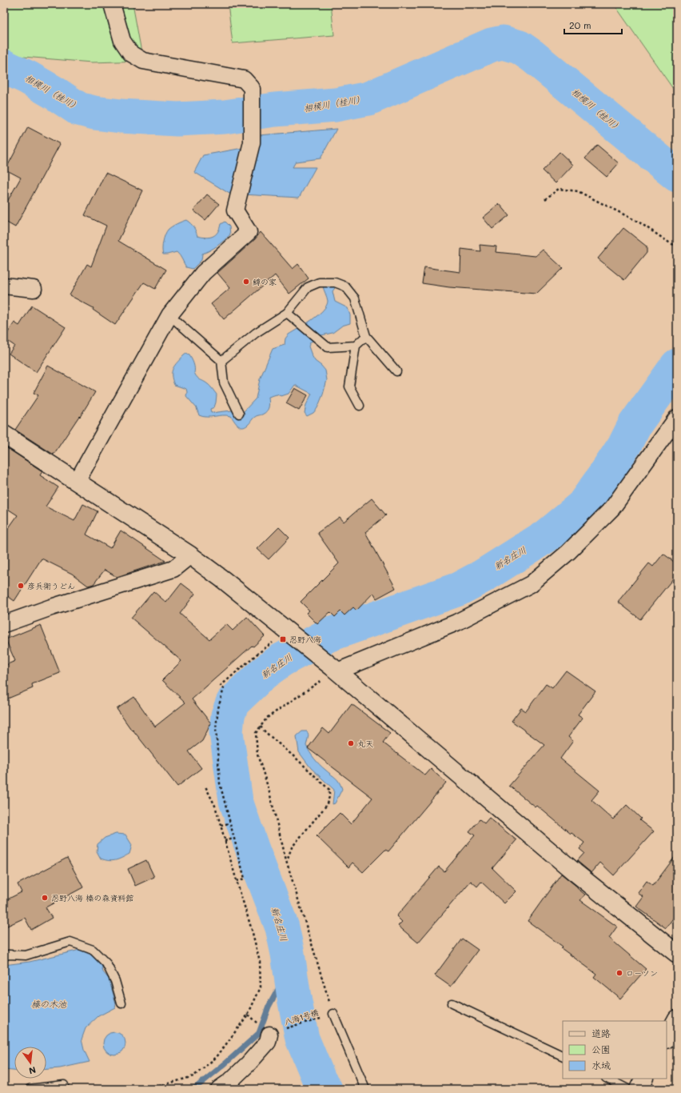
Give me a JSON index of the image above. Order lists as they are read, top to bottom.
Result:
{
  "streets": {
    "path": ["八海1号橋"]
  },
  "water": ["相模川（桂川）", "新名庄川", "榛の木池"],
  "places": {
    "other": [
      "鱒の家",
      "彦兵衛うどん",
      "丸天",
      "忍野八海 榛の森資料館",
      "ローソン"
    ],
    "transit": ["忍野八海"]
  },
  "legend": ["道路", "公園", "水域"],
  "scale_bar": "20 m",
  "north": "bottom"
}
